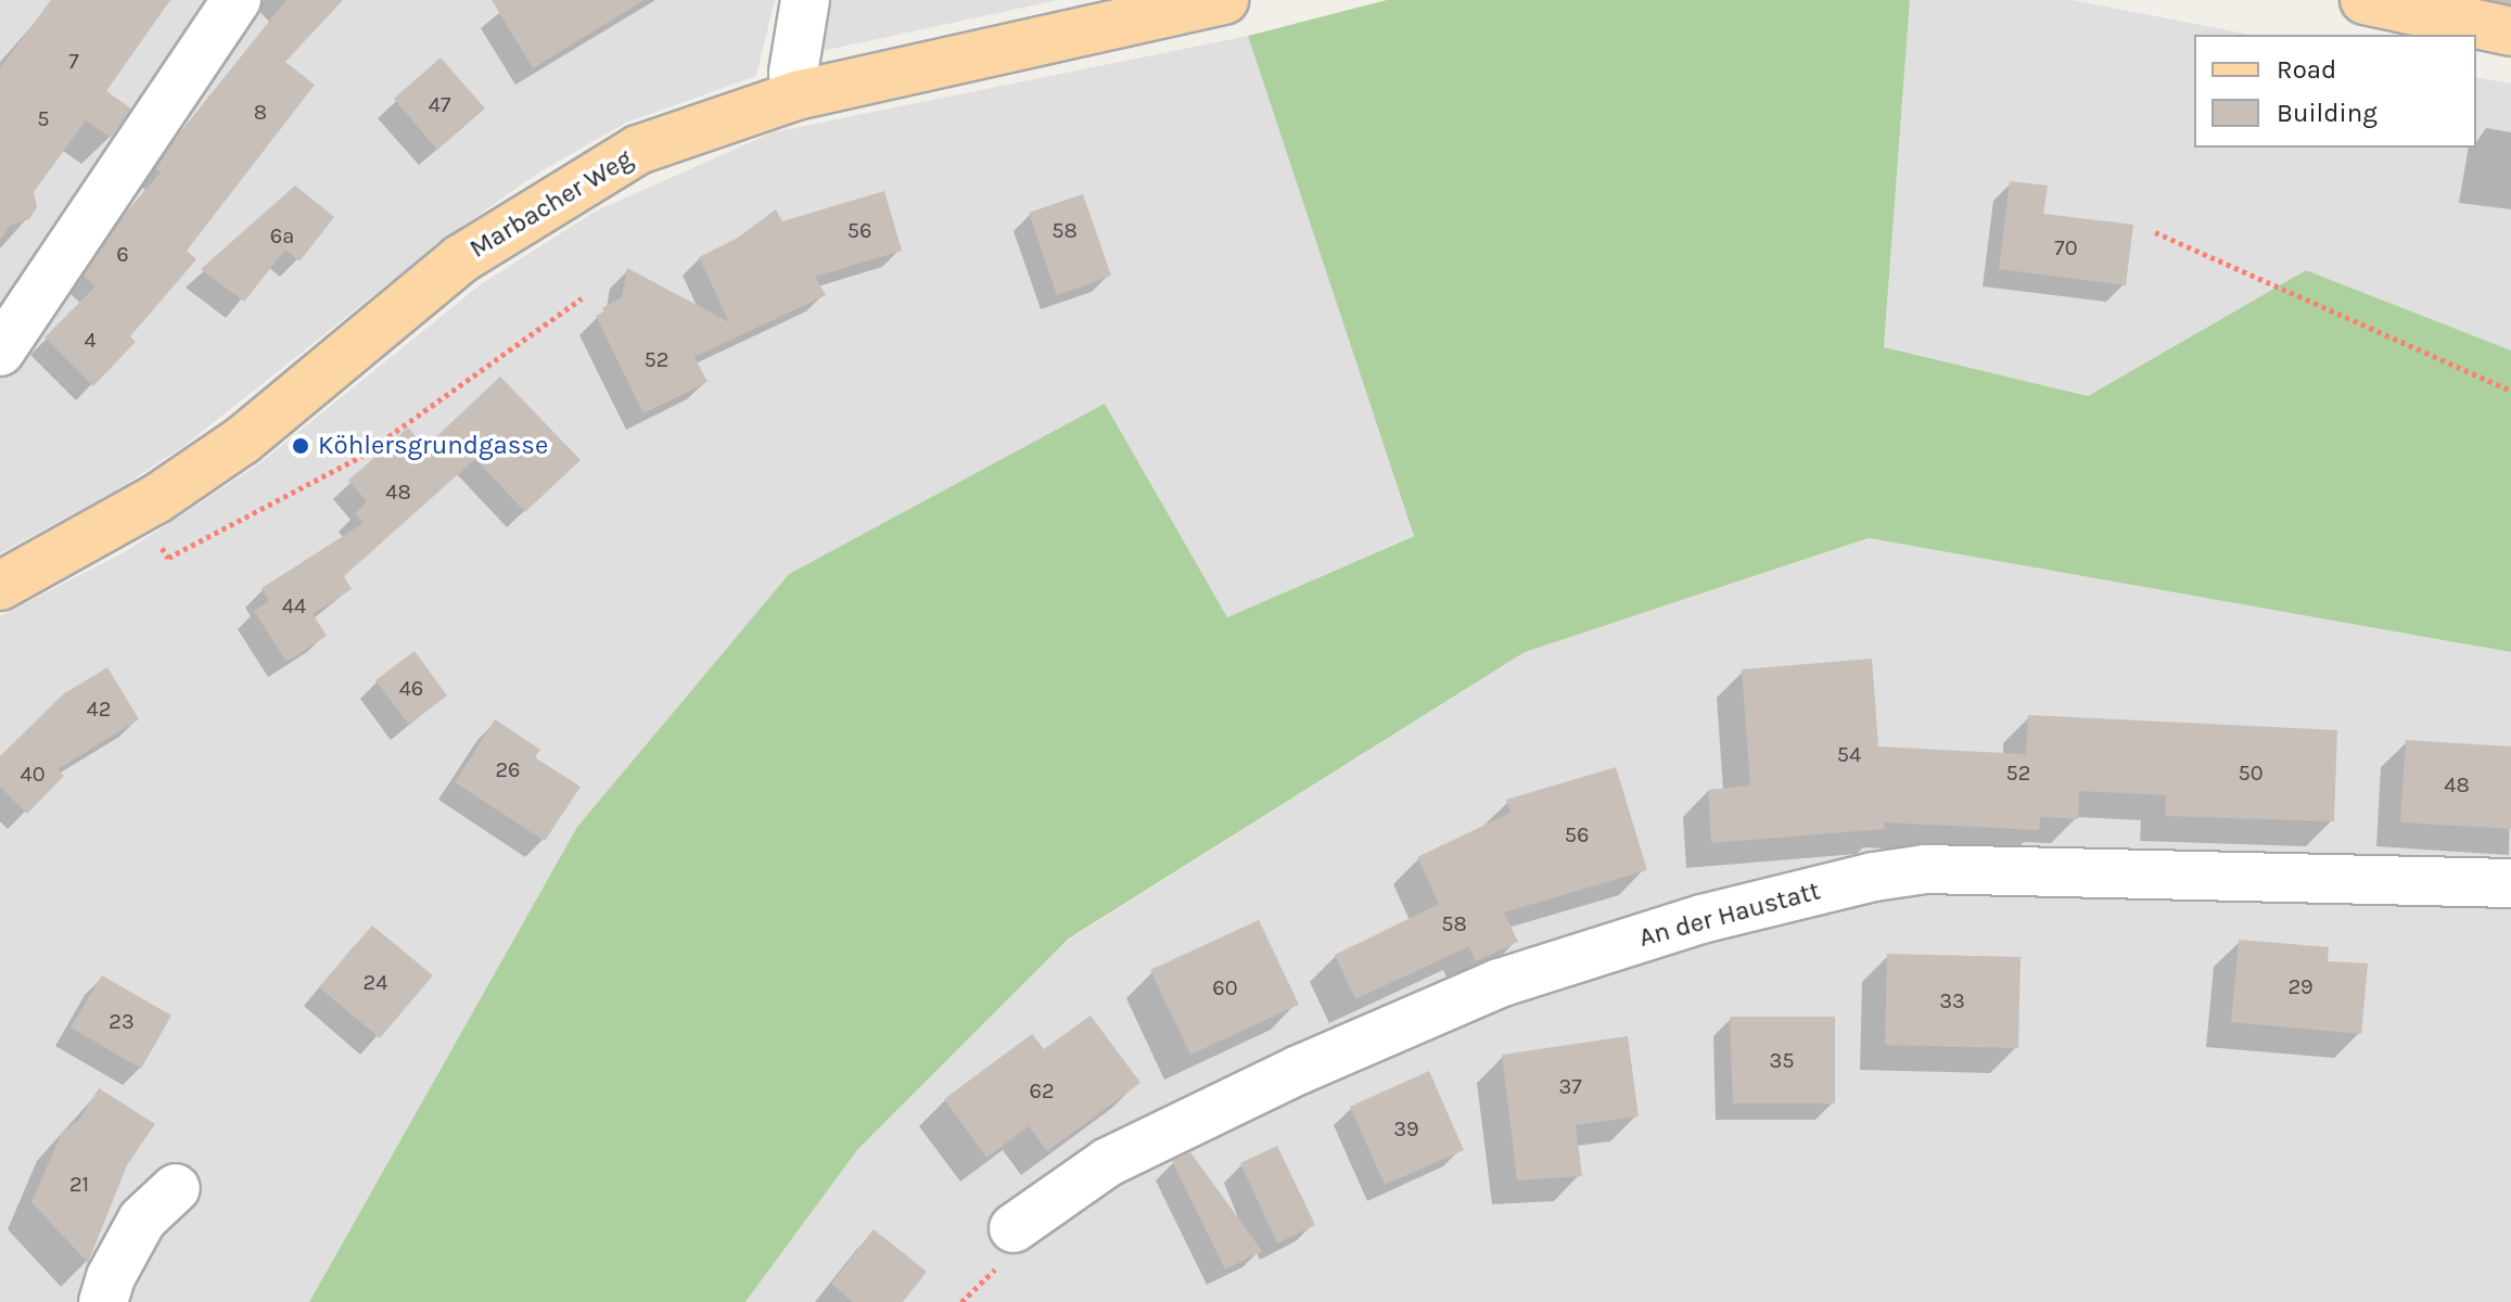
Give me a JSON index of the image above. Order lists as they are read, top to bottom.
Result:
{
  "streets": {
    "main road": ["Marbacher Weg"],
    "street": ["An der Haustatt"]
  },
  "places": ["Köhlersgrundgasse"],
  "house_numbers": [
    "7",
    "47",
    "8",
    "5",
    "56",
    "58",
    "6a",
    "70",
    "6",
    "4",
    "52",
    "48",
    "44",
    "46",
    "42",
    "54",
    "26",
    "52",
    "50",
    "40",
    "48",
    "56",
    "58",
    "24",
    "29",
    "60",
    "33",
    "23",
    "35",
    "37",
    "62",
    "39",
    "21"
  ],
  "legend": ["Road", "Building"]
}
